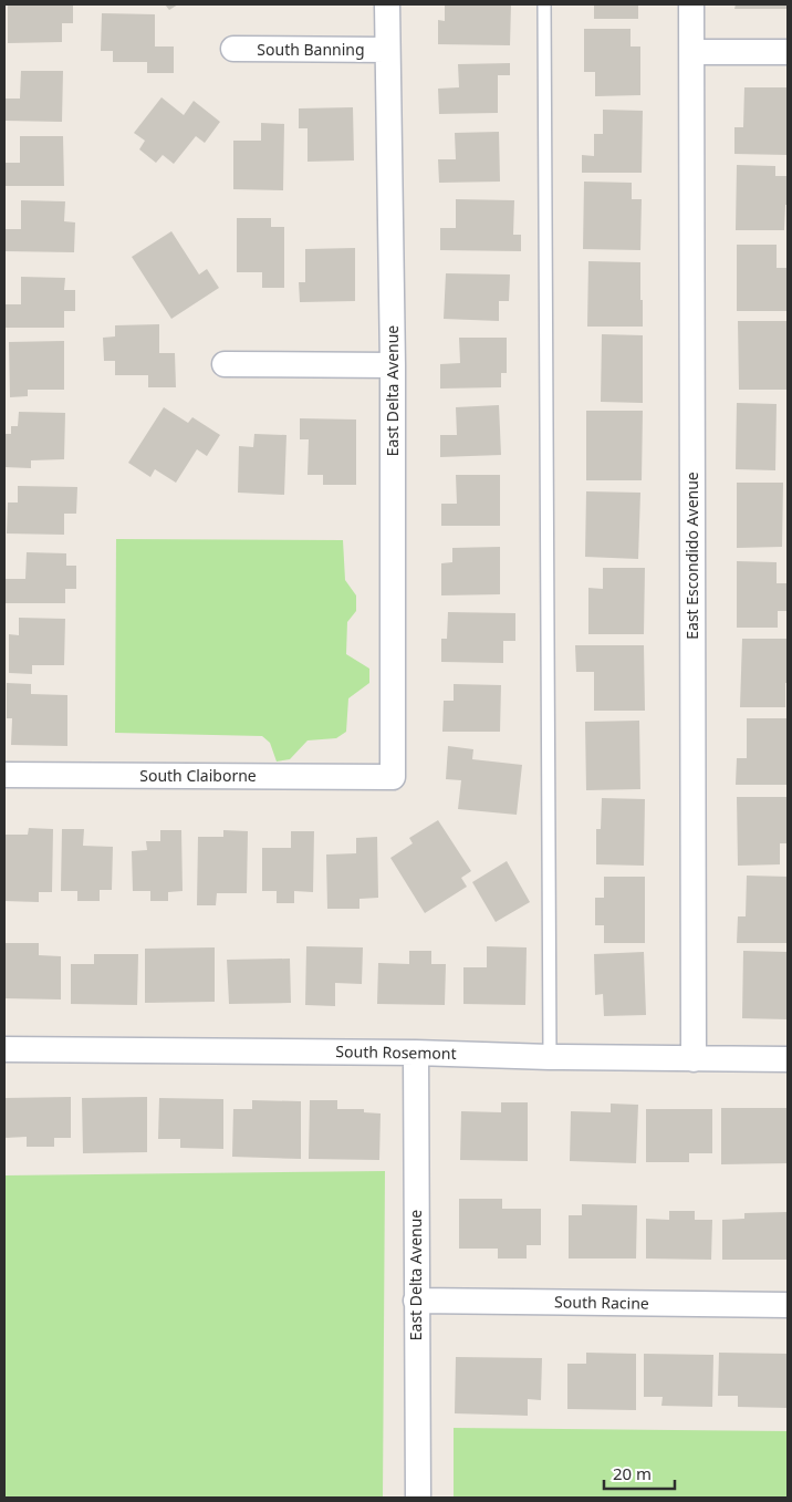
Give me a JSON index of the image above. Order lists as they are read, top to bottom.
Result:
{
  "streets": {
    "street": [
      "South Banning",
      "East Delta Avenue",
      "East Escondido Avenue",
      "South Claiborne",
      "South Rosemont",
      "South Racine"
    ]
  },
  "crossings": [
    ["South Banning", "East Delta Avenue"],
    ["East Delta Avenue", "South Claiborne"],
    ["East Delta Avenue", "South Rosemont"],
    ["East Delta Avenue", "South Racine"],
    ["East Escondido Avenue", "South Rosemont"]
  ],
  "scale_bar": "20 m"
}
